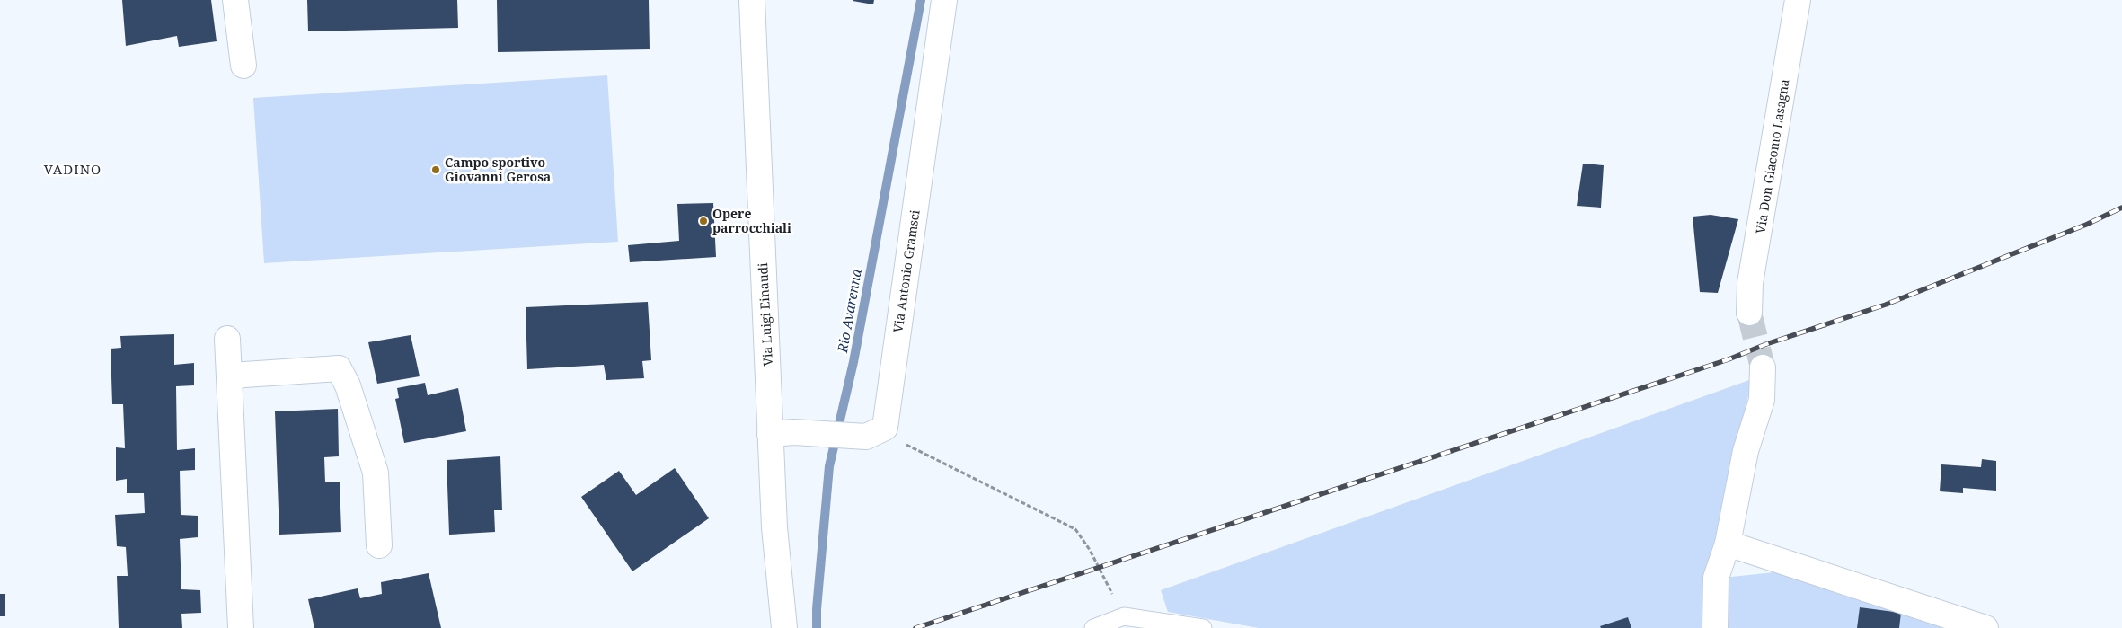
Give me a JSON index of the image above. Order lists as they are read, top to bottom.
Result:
{
  "streets": {
    "street": ["Via Don Giacomo Lasagna", "Via Antonio Gramsci", "Via Luigi Einaudi"]
  },
  "districts": ["VADINO"],
  "water": ["Rio Avarenna"],
  "places": ["Campo sportivo Giovanni Gerosa", "Opere parrocchiali"]
}
